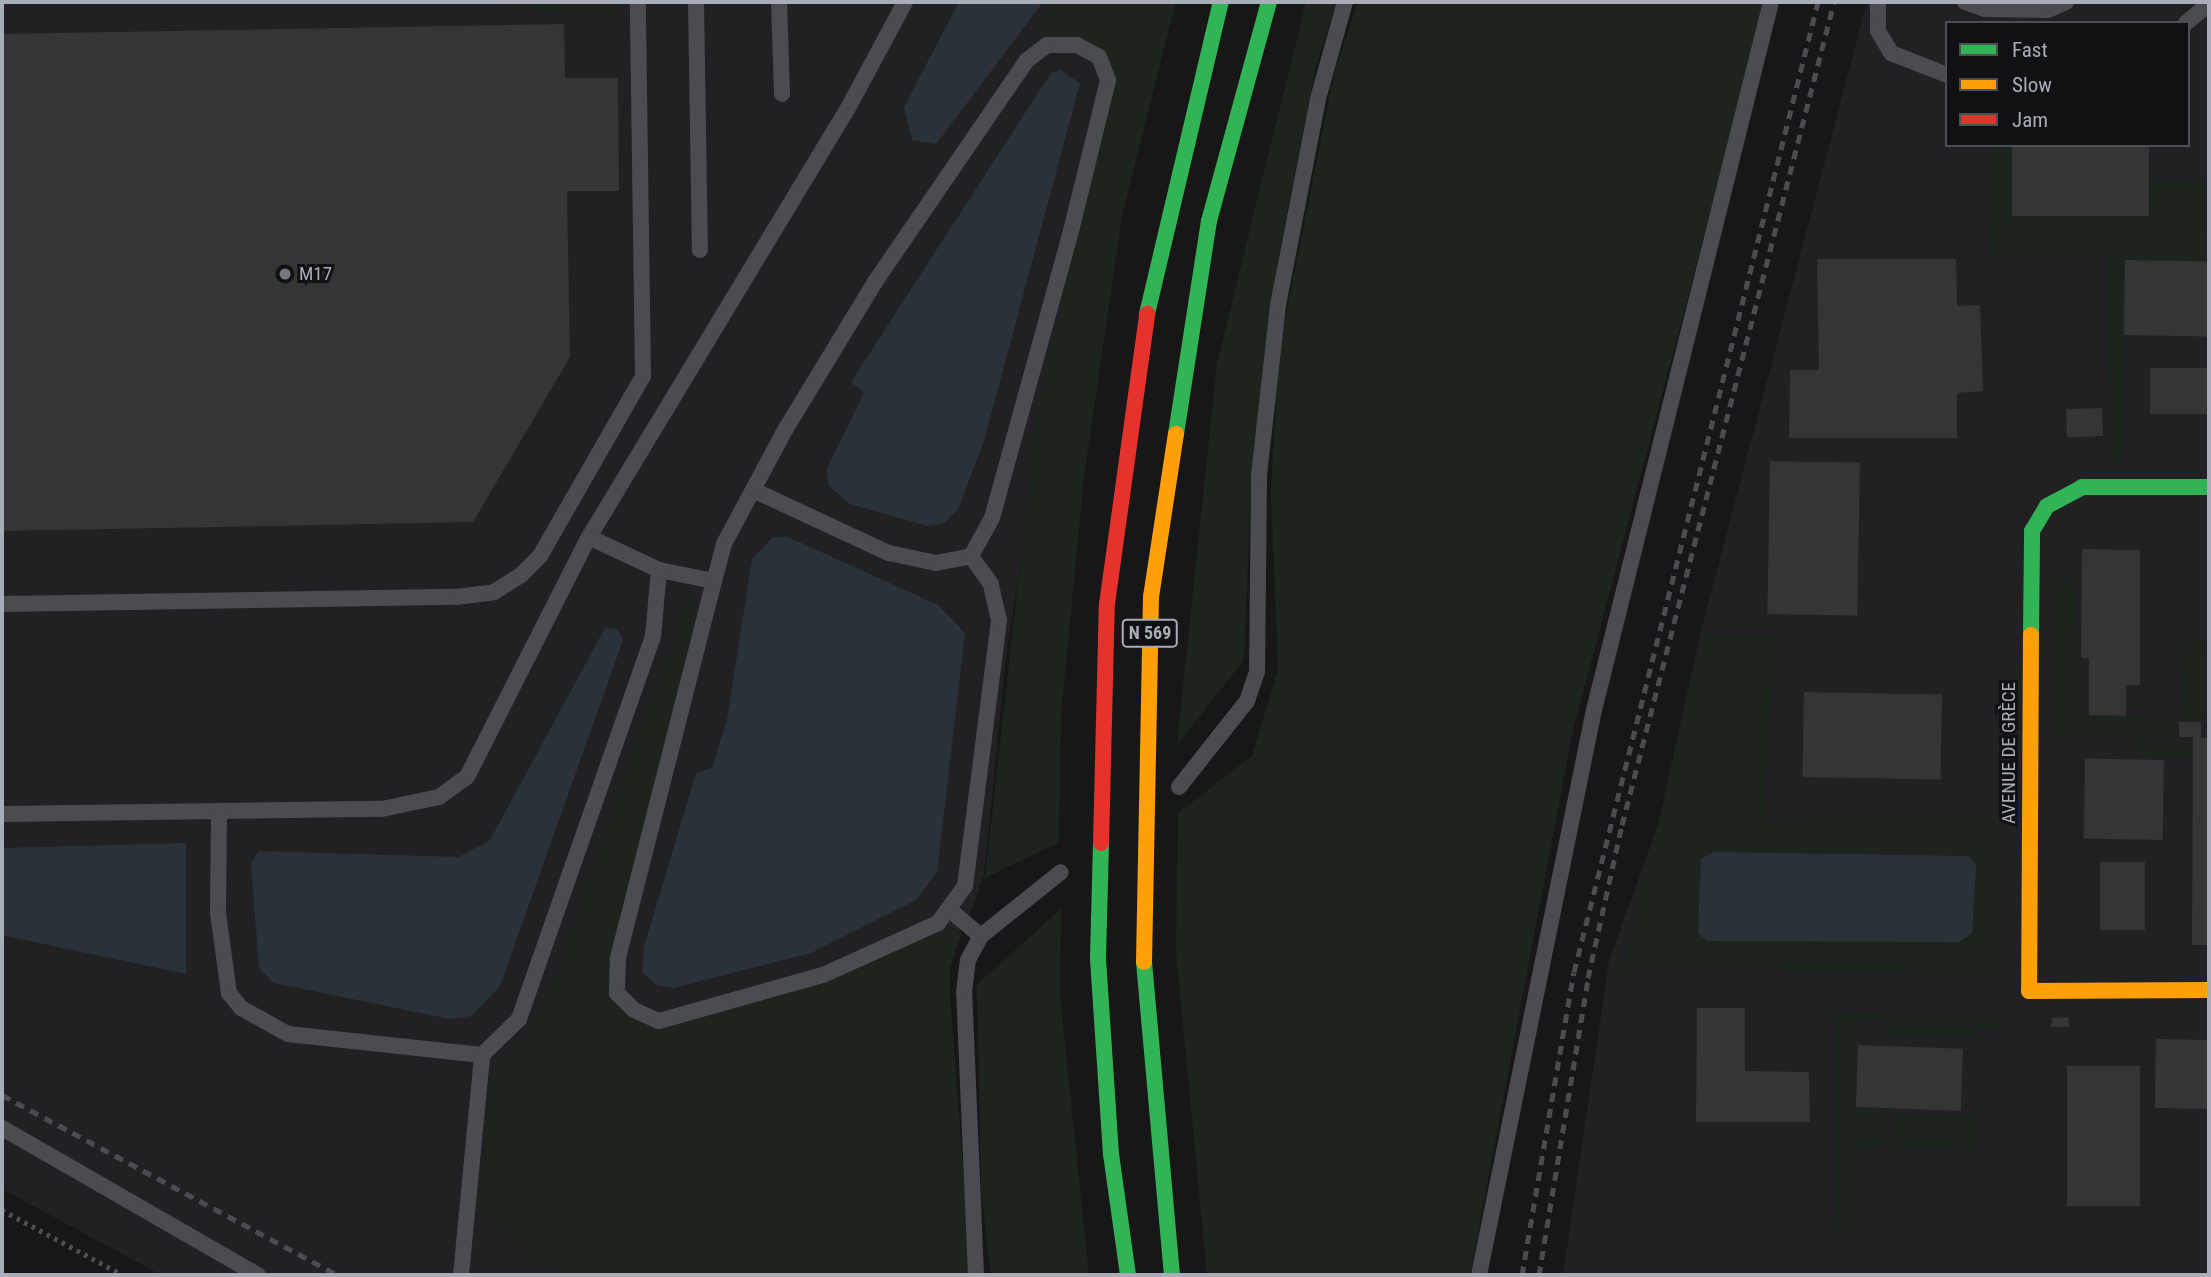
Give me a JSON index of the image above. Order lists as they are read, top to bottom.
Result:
{
  "streets": {
    "main road": ["N 569", "AVENUE DE GRÈCE"]
  },
  "places": ["M17"],
  "legend": ["Fast", "Slow", "Jam"]
}
